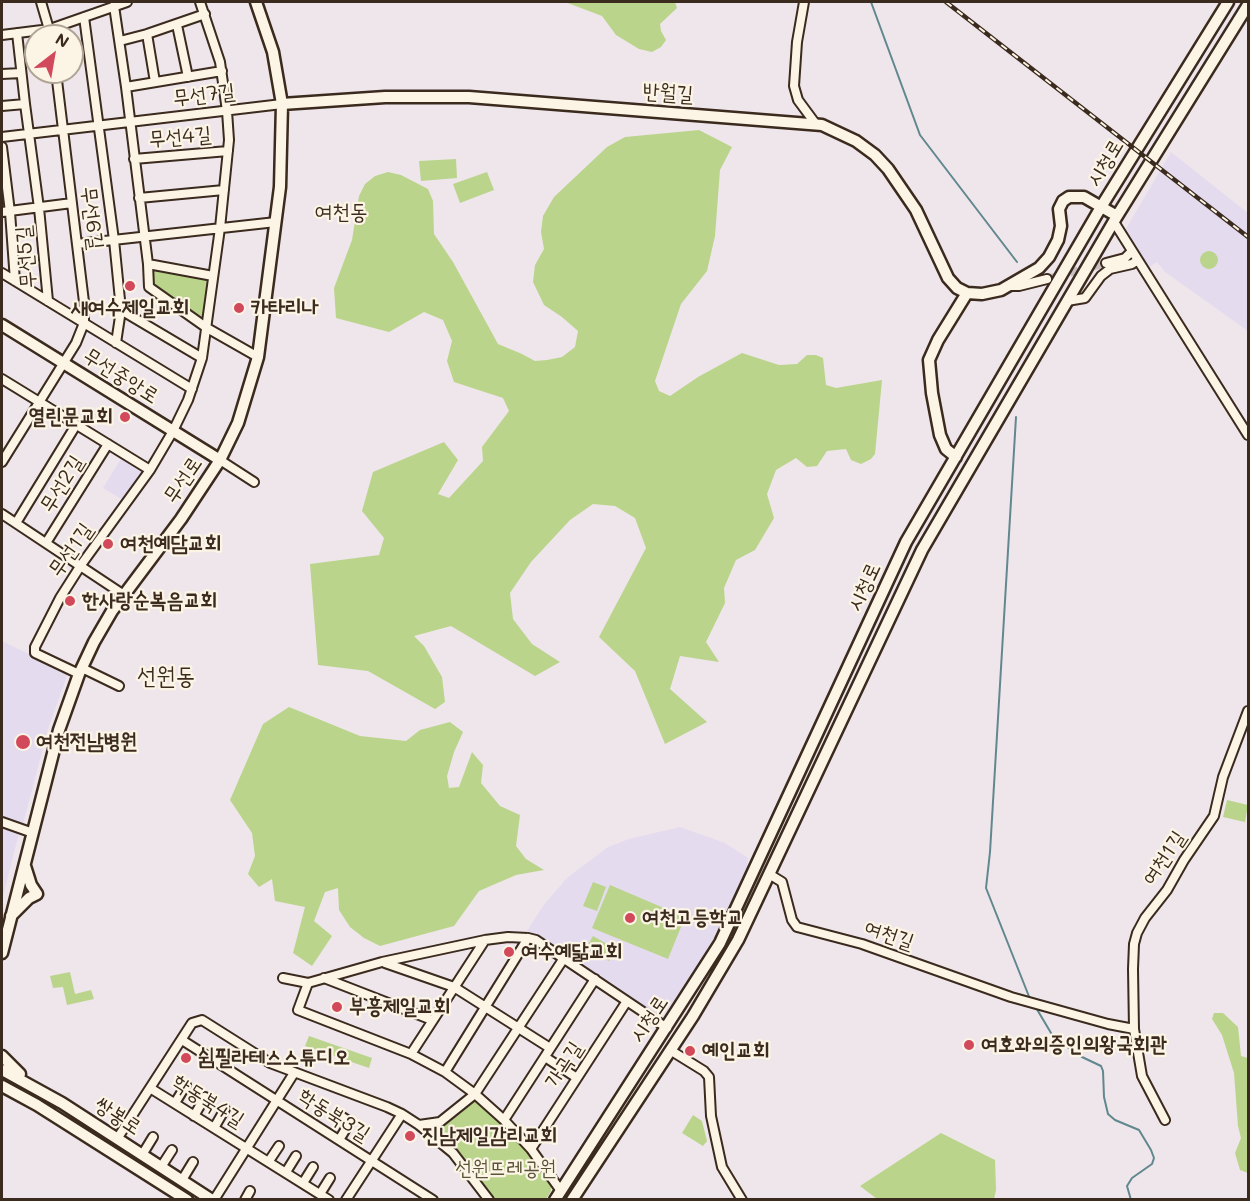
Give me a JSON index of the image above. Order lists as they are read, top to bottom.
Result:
{
  "streets": {
    "street": [
      "반월길",
      "무선7길",
      "무선4길",
      "시청로",
      "무선6길",
      "무선5길",
      "무선중앙로",
      "무선로",
      "무선2길",
      "무선1길",
      "여천1길",
      "여천길",
      "가곡길",
      "학동북4길",
      "학동북3길",
      "쌍봉로"
    ]
  },
  "crossings": [
    ["반월길", "무선7길"],
    ["반월길", "무선로"],
    ["무선7길", "무선4길"],
    ["무선7길", "무선6길"],
    ["무선7길", "무선로"],
    ["무선4길", "무선5길"],
    ["무선4길", "무선중앙로"],
    ["무선4길", "무선1길"],
    ["시청로", "여천길"],
    ["무선6길", "무선5길"],
    ["무선6길", "무선중앙로"],
    ["무선6길", "무선2길"],
    ["무선중앙로", "무선로"],
    ["무선중앙로", "무선1길"],
    ["무선로", "무선1길"],
    ["무선2길", "무선1길"],
    ["여천1길", "여천길"],
    ["학동북4길", "학동북3길"],
    ["학동북4길", "쌍봉로"],
    ["학동북3길", "쌍봉로"]
  ],
  "districts": ["여천동", "선원동"],
  "parks": ["선원뜨레공원"],
  "places": [
    "새여수제일교회",
    "카타리나",
    "열린문교회",
    "여천예담교회",
    "한사랑순복음교회",
    "여천전남병원",
    "여천고등학교",
    "여수예닮교회",
    "부흥제일교회",
    "여호와의증인의왕국회관",
    "예인교회",
    "쉼필라테스스튜디오",
    "진남제일감리교회"
  ],
  "north": "top right"
}
